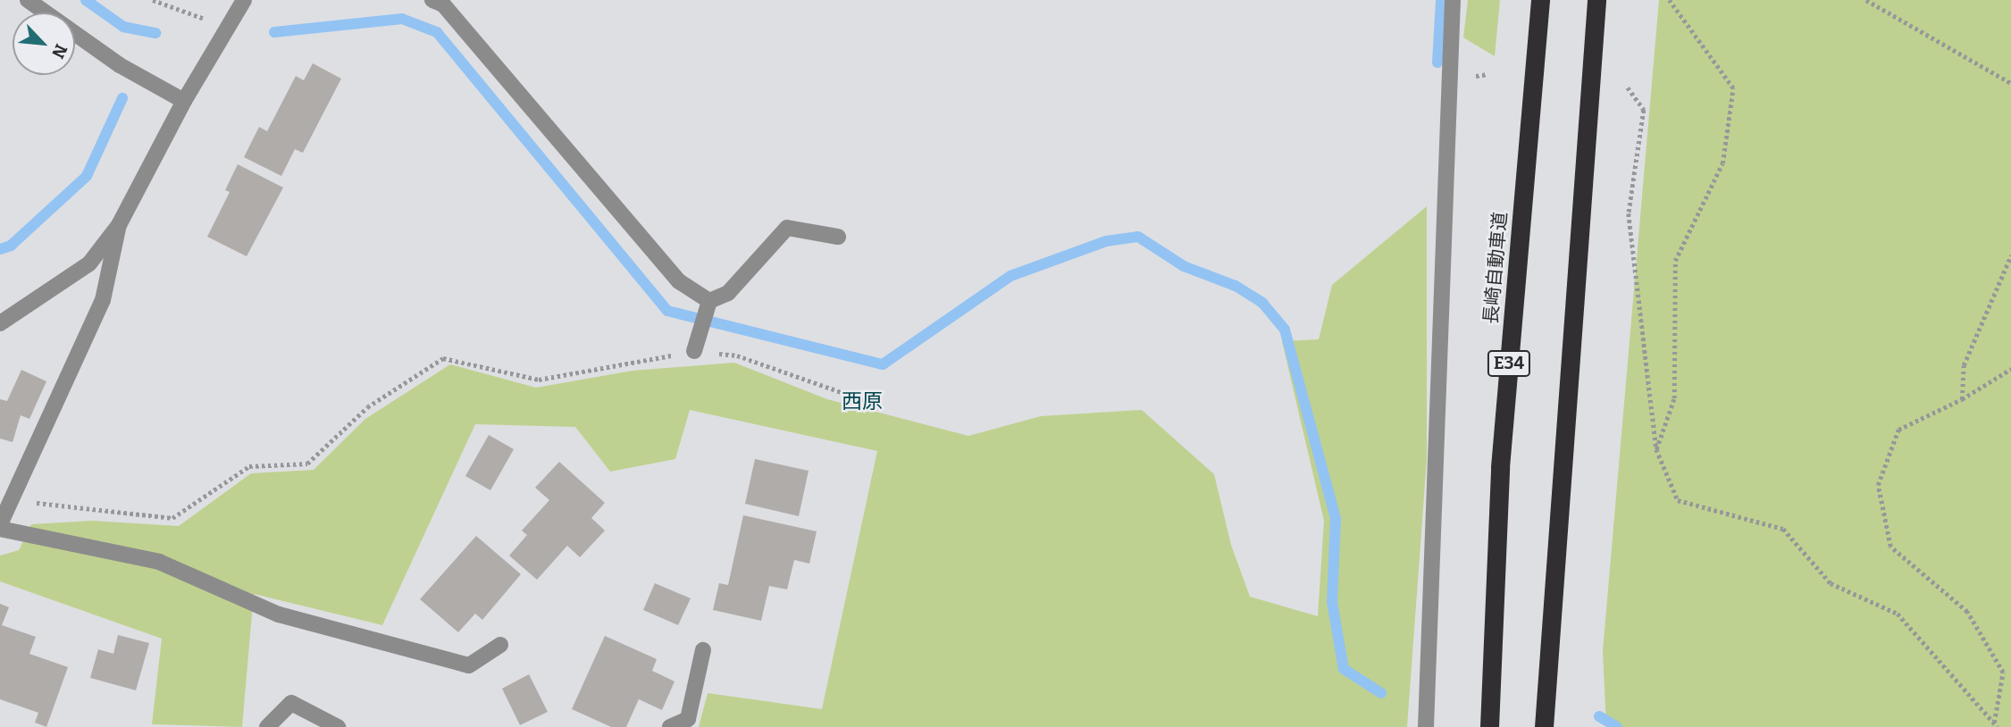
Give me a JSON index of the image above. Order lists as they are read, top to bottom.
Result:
{
  "streets": {
    "highway": ["長崎自動車道", "E34"]
  },
  "districts": ["西原"],
  "north": "bottom right"
}
